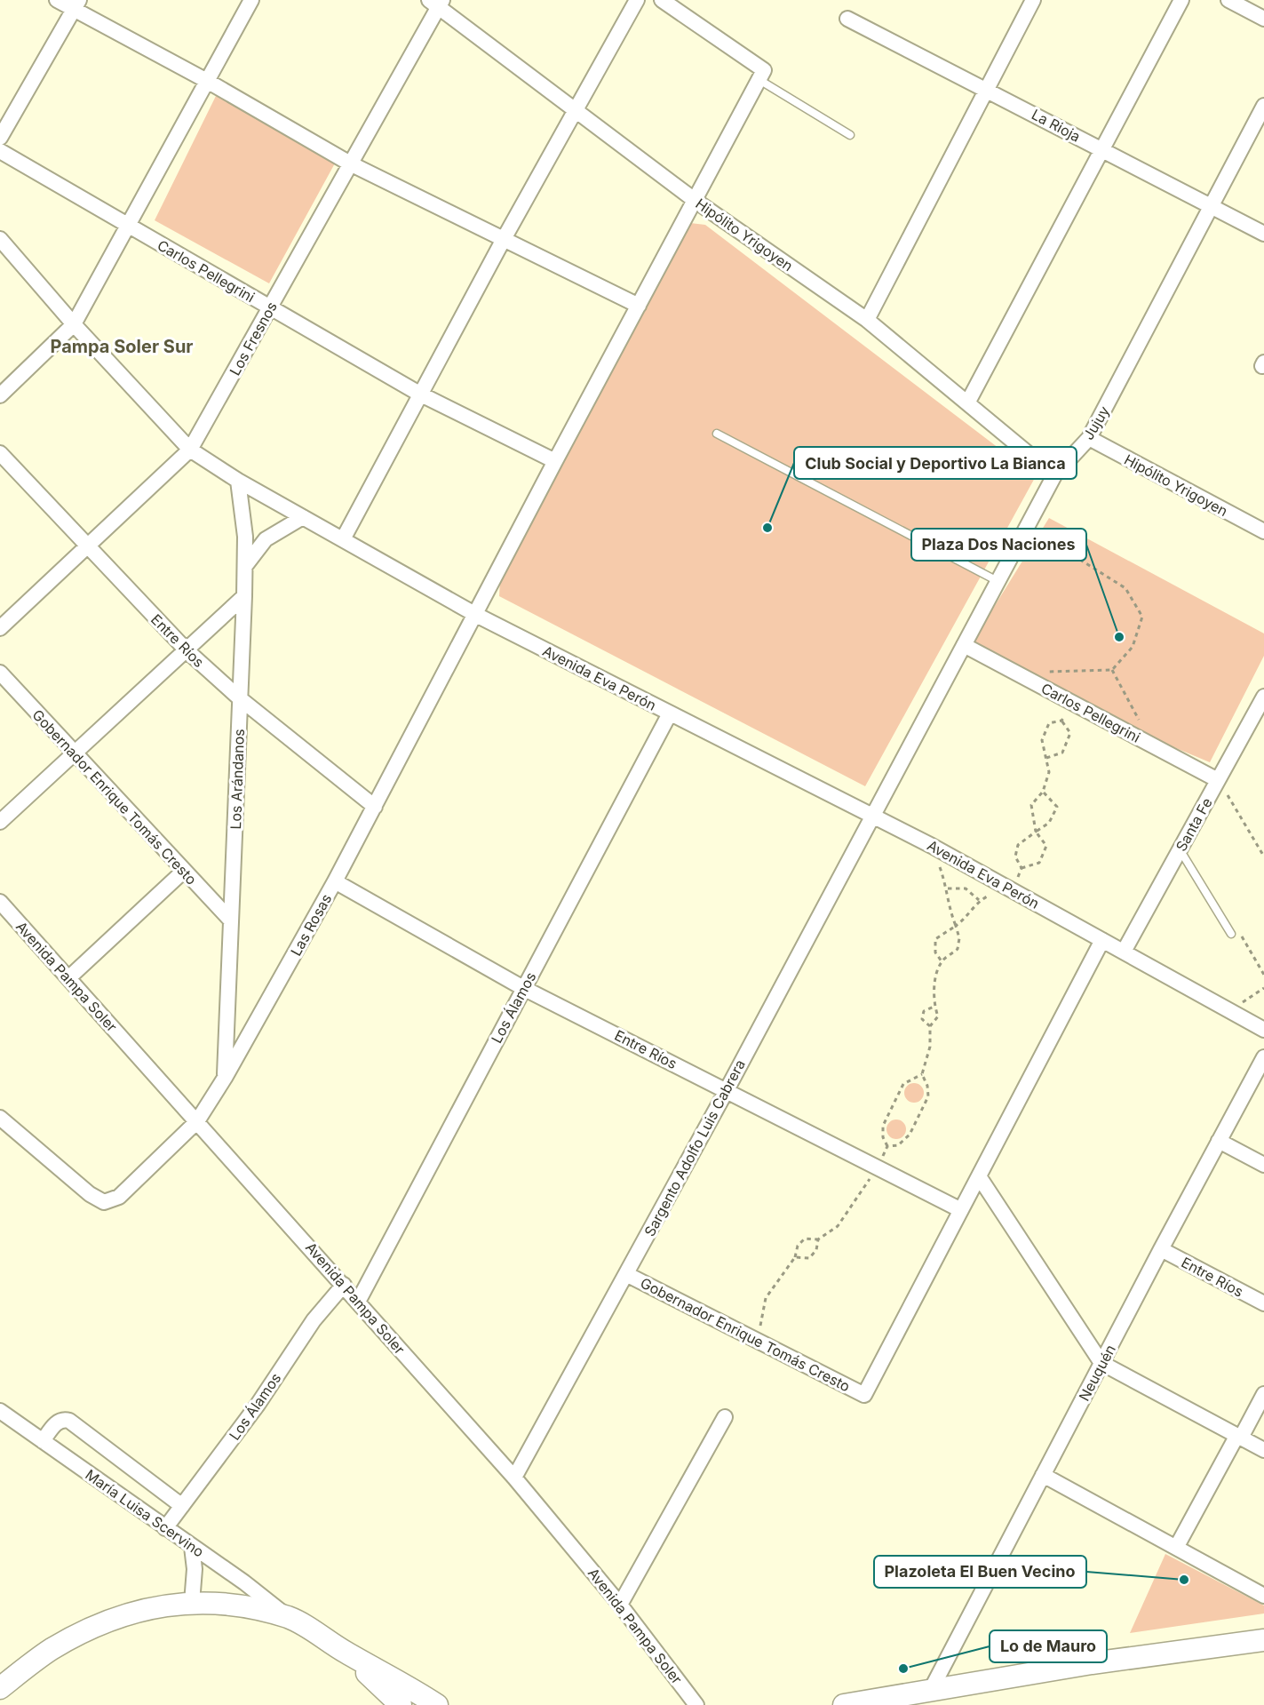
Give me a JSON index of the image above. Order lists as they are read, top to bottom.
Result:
{
  "streets": {
    "street": [
      "La Rioja",
      "Hipólito Yrigoyen",
      "Carlos Pellegrini",
      "Los Fresnos",
      "Jujuy",
      "Entre Ríos",
      "Avenida Eva Perón",
      "Los Arándanos",
      "Gobernador Enrique Tomás Cresto",
      "Santa Fe",
      "Las Rosas",
      "Avenida Pampa Soler",
      "Los Álamos",
      "Sargento Adolfo Luis Cabrera",
      "Neuquén",
      "María Luisa Scervino"
    ]
  },
  "crossings": [
    ["La Rioja", "Jujuy"],
    ["Hipólito Yrigoyen", "Los Fresnos"],
    ["Hipólito Yrigoyen", "Jujuy"],
    ["Hipólito Yrigoyen", "Las Rosas"],
    ["Carlos Pellegrini", "Los Fresnos"],
    ["Carlos Pellegrini", "Jujuy"],
    ["Carlos Pellegrini", "Santa Fe"],
    ["Carlos Pellegrini", "Las Rosas"],
    ["Los Fresnos", "Entre Ríos"],
    ["Los Fresnos", "Avenida Eva Perón"],
    ["Jujuy", "Avenida Eva Perón"],
    ["Jujuy", "Sargento Adolfo Luis Cabrera"],
    ["Entre Ríos", "Los Arándanos"],
    ["Entre Ríos", "Gobernador Enrique Tomás Cresto"],
    ["Entre Ríos", "Las Rosas"],
    ["Entre Ríos", "Los Álamos"],
    ["Entre Ríos", "Sargento Adolfo Luis Cabrera"],
    ["Entre Ríos", "Neuquén"],
    ["Avenida Eva Perón", "Los Arándanos"],
    ["Avenida Eva Perón", "Santa Fe"],
    ["Avenida Eva Perón", "Las Rosas"],
    ["Avenida Eva Perón", "Los Álamos"],
    ["Avenida Eva Perón", "Sargento Adolfo Luis Cabrera"],
    ["Los Arándanos", "Gobernador Enrique Tomás Cresto"],
    ["Los Arándanos", "Las Rosas"],
    ["Gobernador Enrique Tomás Cresto", "Sargento Adolfo Luis Cabrera"],
    ["Las Rosas", "Avenida Pampa Soler"],
    ["Avenida Pampa Soler", "Los Álamos"],
    ["Avenida Pampa Soler", "Sargento Adolfo Luis Cabrera"],
    ["Los Álamos", "María Luisa Scervino"]
  ],
  "districts": ["Pampa Soler Sur"],
  "places": [
    "Club Social y Deportivo La Bianca",
    "Plaza Dos Naciones",
    "Plazoleta El Buen Vecino",
    "Lo de Mauro"
  ]
}
